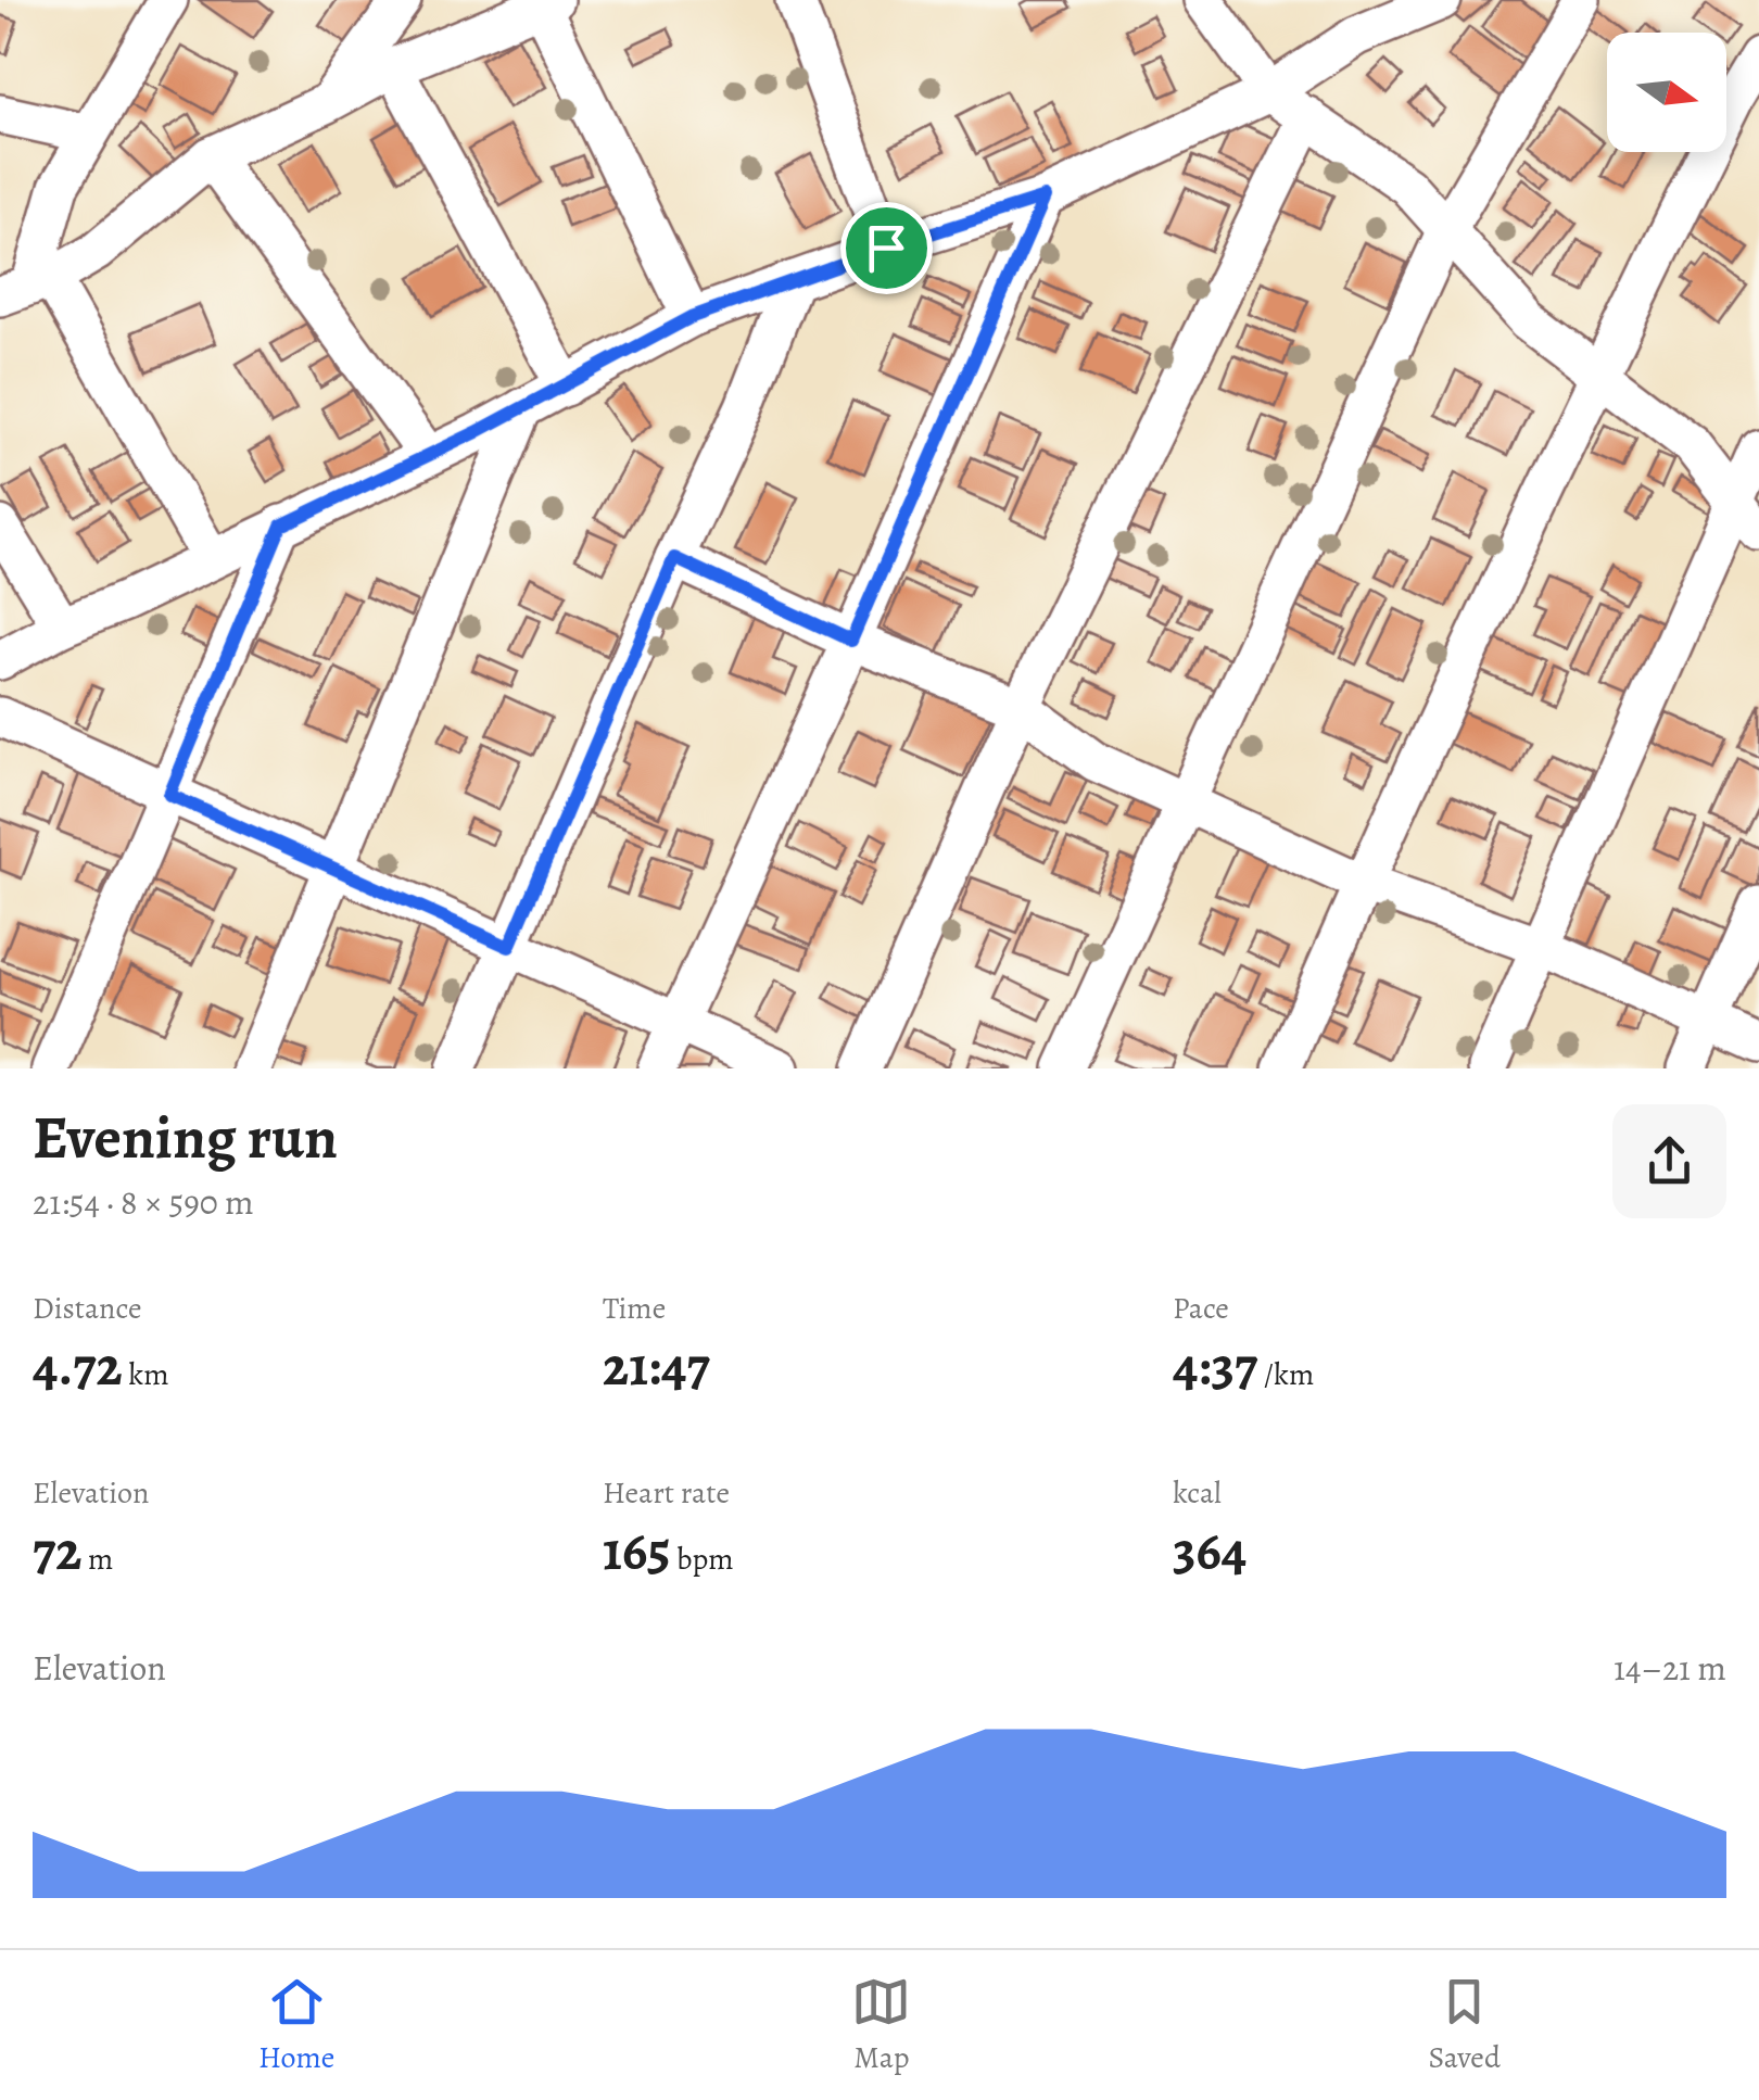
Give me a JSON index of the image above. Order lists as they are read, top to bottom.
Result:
{
  "north": "right",
  "page": {
    "heading": ["Evening run", "21:54 · 8 × 590 m"],
    "stats": [
      ["Distance", "4.72 km"],
      ["Time", "21:47"],
      ["Pace", "4:37 /km"],
      ["Elevation", "72 m"],
      ["Heart rate", "165 bpm"],
      ["kcal", "364"]
    ],
    "chart": ["Elevation", "14–21 m"],
    "tabs": ["Home", "Map", "Saved"]
  }
}
